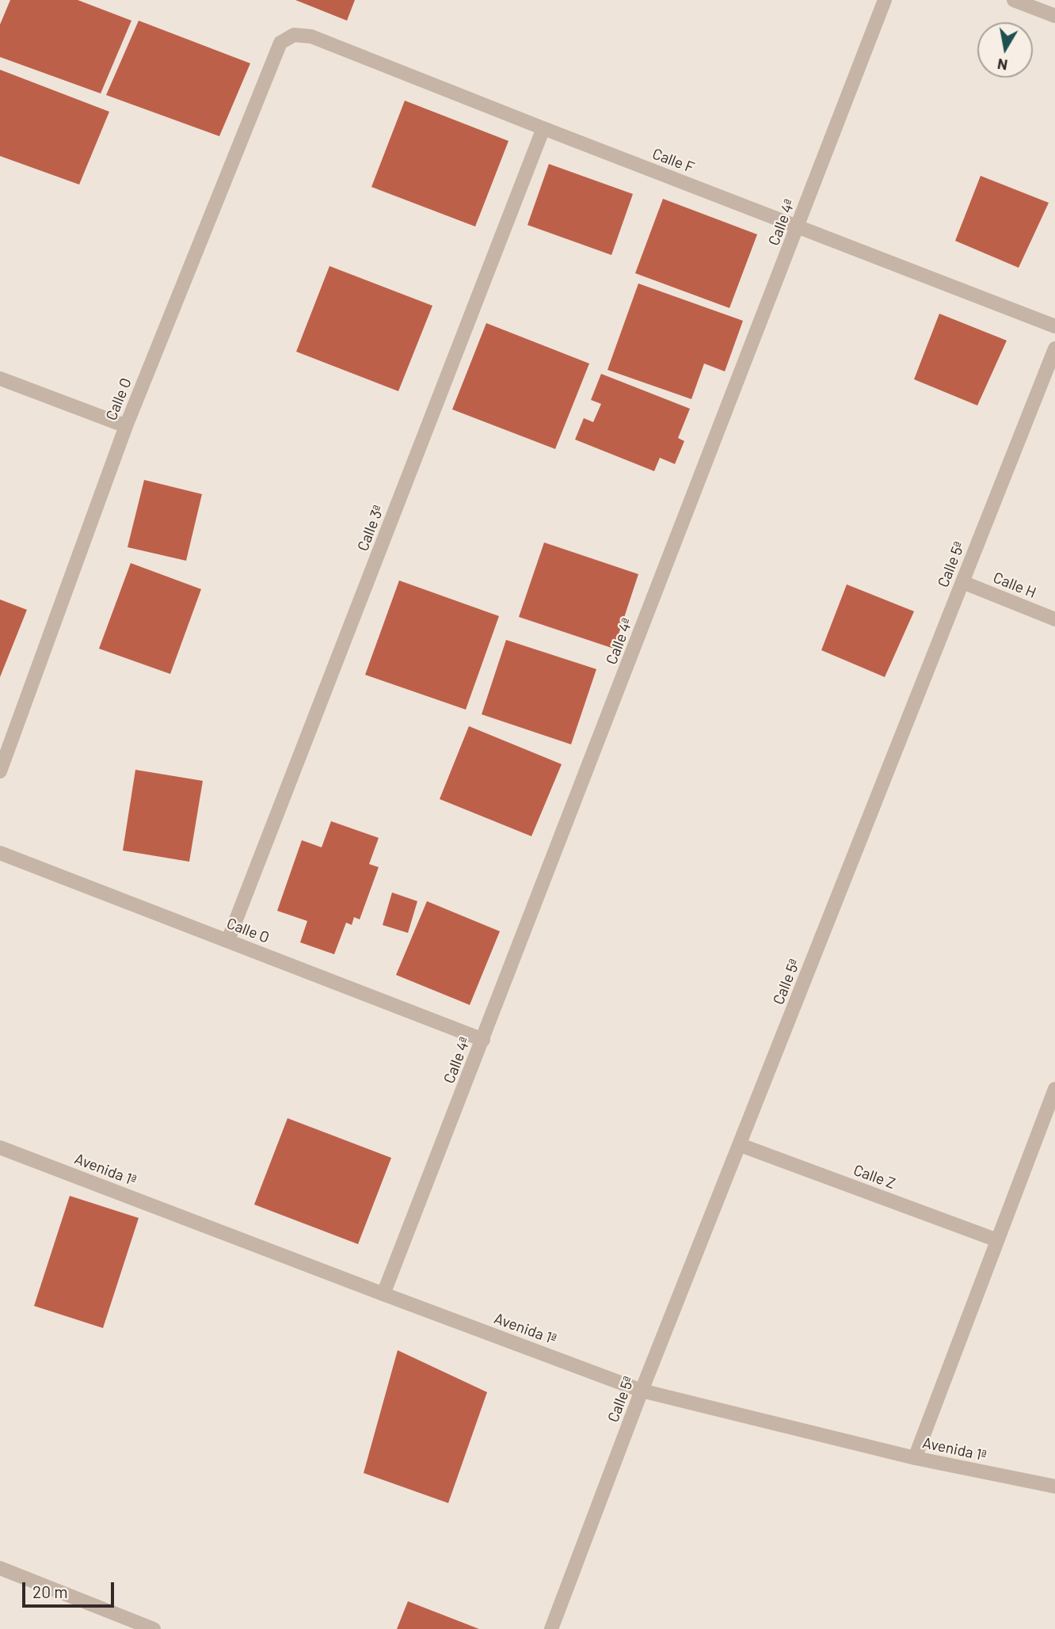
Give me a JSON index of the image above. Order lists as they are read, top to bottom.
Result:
{
  "streets": {
    "street": [
      "Calle F",
      "Calle 4ª",
      "Calle O",
      "Calle 3ª",
      "Calle 5ª",
      "Calle H",
      "Avenida 1ª",
      "Calle Z"
    ]
  },
  "crossings": [
    ["Calle F", "Calle 4ª"],
    ["Calle F", "Calle O"],
    ["Calle F", "Calle 3ª"],
    ["Calle 4ª", "Calle O"],
    ["Calle 4ª", "Avenida 1ª"],
    ["Calle O", "Calle 3ª"],
    ["Calle 5ª", "Calle H"],
    ["Calle 5ª", "Avenida 1ª"],
    ["Calle 5ª", "Calle Z"]
  ],
  "scale_bar": "20 m",
  "north": "bottom"
}
